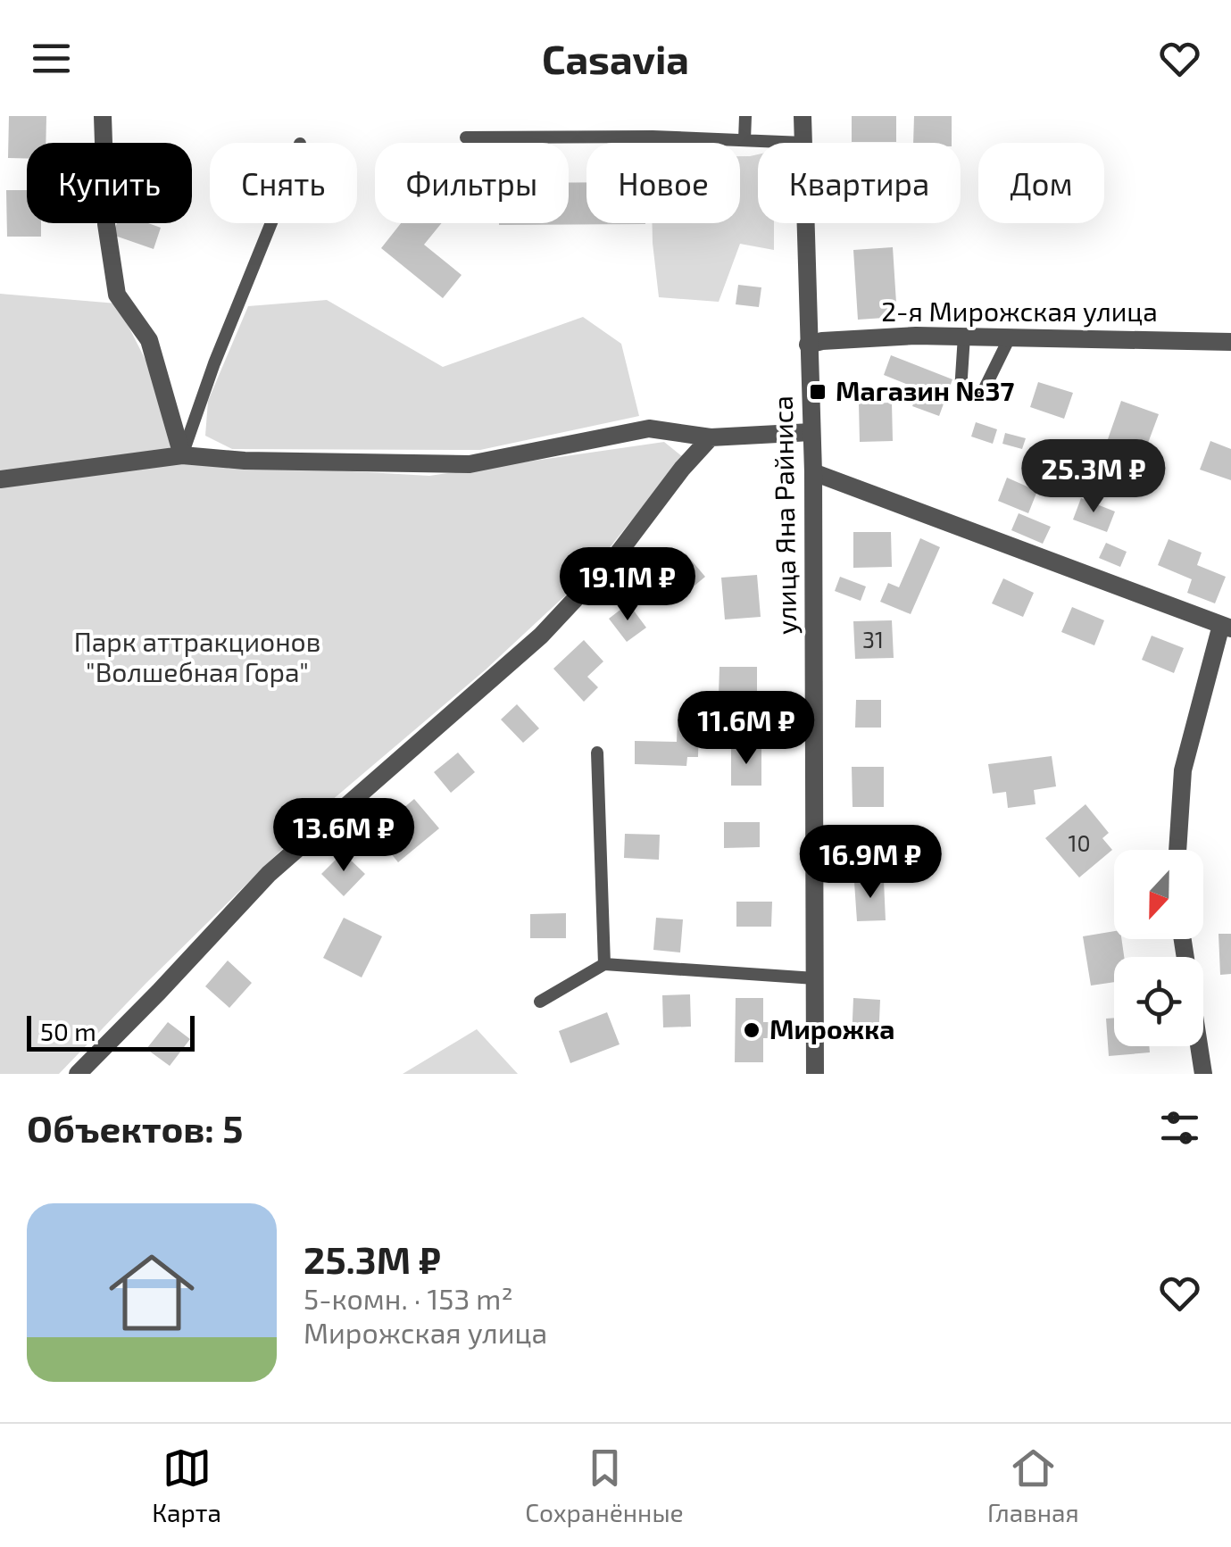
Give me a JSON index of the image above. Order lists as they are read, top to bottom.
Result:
{
  "streets": {
    "street": ["2-я Мирожская улица", "улица Яна Райниса"]
  },
  "crossings": [
    ["2-я Мирожская улица", "улица Яна Райниса"]
  ],
  "parks": ["Парк аттракционов \"Волшебная Гора\""],
  "places": {
    "transit": ["Магазин №37"],
    "other": ["Мирожка"]
  },
  "house_numbers": ["31", "10"],
  "scale_bar": "50 m",
  "north": "bottom",
  "page": {
    "header": "Casavia",
    "chip": [
      "Купить",
      "Снять",
      "Фильтры",
      "Новое",
      "Квартира",
      "Дом"
    ],
    "price": [
      "25.3M ₽",
      "19.1M ₽",
      "11.6M ₽",
      "13.6M ₽",
      "16.9M ₽"
    ],
    "scale": "50 m",
    "heading": "Объектов: 5",
    "list": [
      {
        "name": "25.3M ₽",
        "note": "5-комн. · 153 m² · Мирожская улица"
      }
    ],
    "tabs": ["Карта", "Сохранённые", "Главная"]
  }
}
